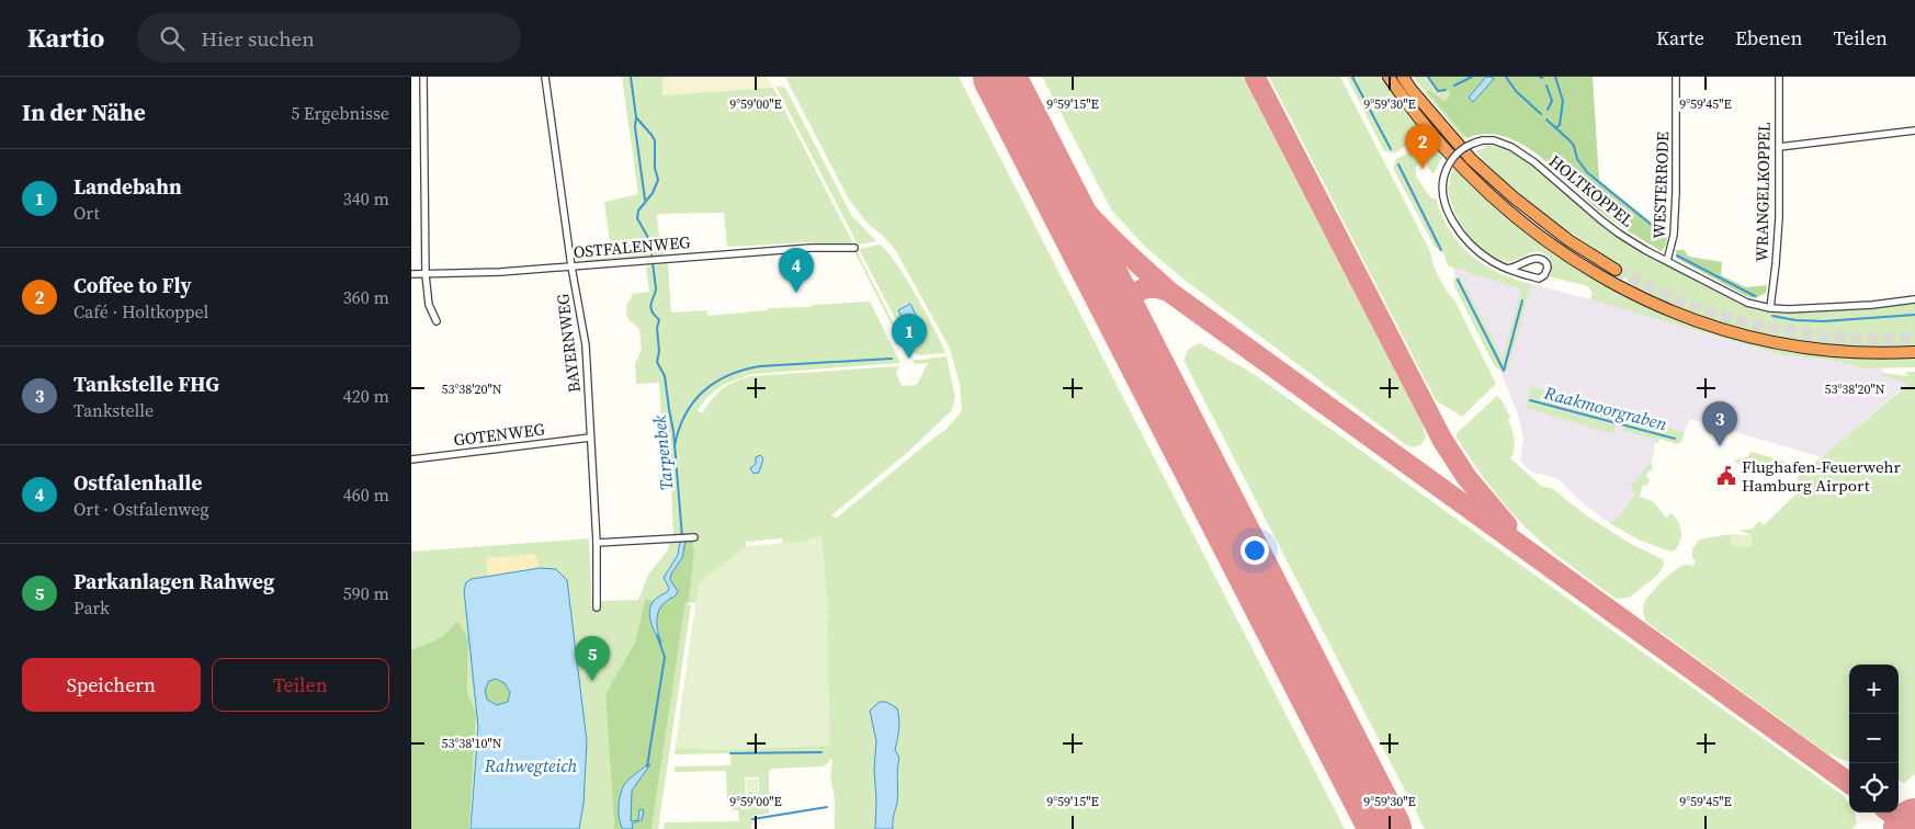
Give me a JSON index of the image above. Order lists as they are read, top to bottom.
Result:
{
  "streets": {
    "street": [
      "WESTERRODE",
      "HOLTKOPPEL",
      "WRANGELKOPPEL",
      "OSTFALENWEG",
      "BAYERNWEG",
      "GOTENWEG"
    ]
  },
  "crossings": [
    ["WESTERRODE", "HOLTKOPPEL"],
    ["HOLTKOPPEL", "WRANGELKOPPEL"],
    ["OSTFALENWEG", "BAYERNWEG"],
    ["BAYERNWEG", "GOTENWEG"]
  ],
  "water": ["Raakmoorgraben", "Tarpenbek", "Rahwegteich"],
  "places": {
    "public building": ["Flughafen-Feuerwehr Hamburg Airport"]
  },
  "page": {
    "header": "Kartio",
    "search": "Hier suchen",
    "nav": ["Karte", "Ebenen", "Teilen"],
    "heading": ["In der Nähe", "5 Ergebnisse"],
    "pins": [
      "2",
      "4",
      "1",
      "3",
      "5"
    ],
    "list": [
      {
        "mark": "1",
        "name": "Landebahn",
        "note": "Ort",
        "value": "340 m"
      },
      {
        "mark": "2",
        "name": "Coffee to Fly",
        "note": "Café · Holtkoppel",
        "value": "360 m"
      },
      {
        "mark": "3",
        "name": "Tankstelle FHG",
        "note": "Tankstelle",
        "value": "420 m"
      },
      {
        "mark": "4",
        "name": "Ostfalenhalle",
        "note": "Ort · Ostfalenweg",
        "value": "460 m"
      },
      {
        "mark": "5",
        "name": "Parkanlagen Rahweg",
        "note": "Park",
        "value": "590 m"
      }
    ],
    "buttons": ["Speichern", "Teilen"],
    "map_buttons": ["+", "−"]
  },
  "coordinates": [
    "9°59'00\"E",
    "9°59'15\"E",
    "9°59'30\"E",
    "9°59'45\"E",
    "53°38'20\"N",
    "53°38'10\"N"
  ]
}
